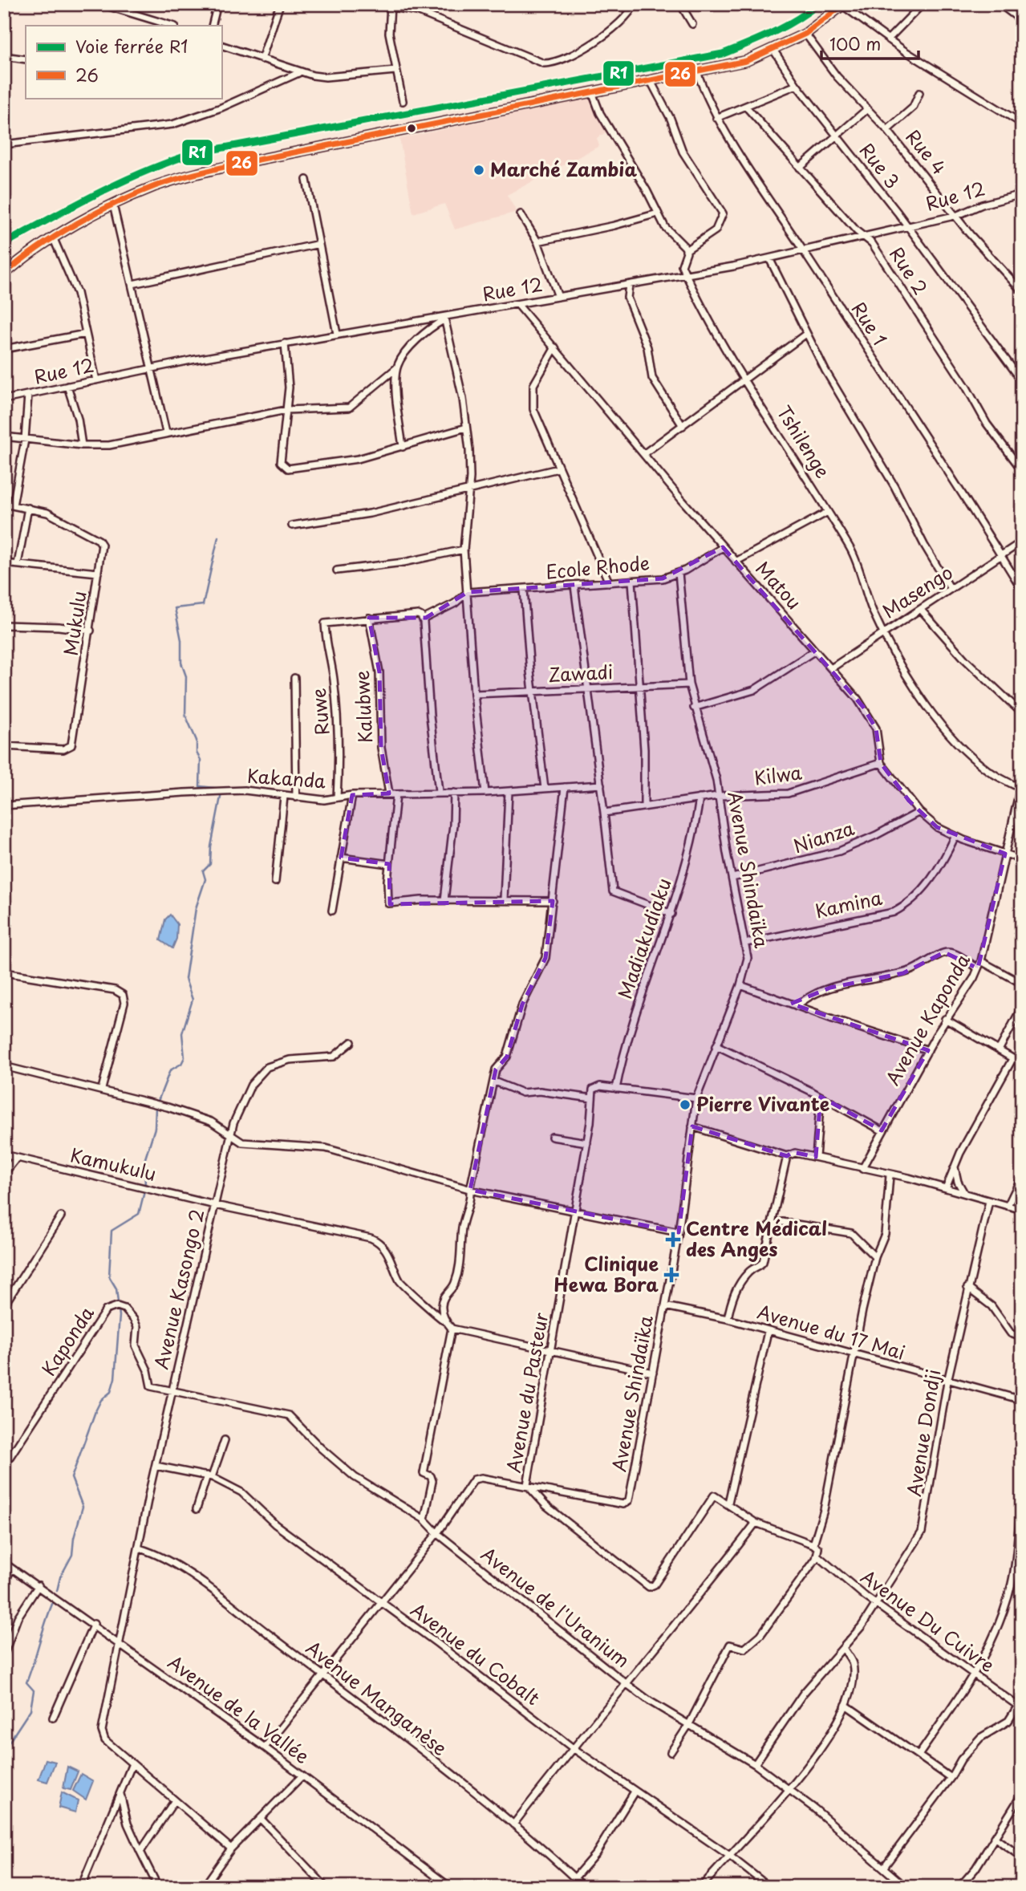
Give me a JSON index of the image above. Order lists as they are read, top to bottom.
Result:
{
  "streets": {
    "street": [
      "Rue 4",
      "Rue 3",
      "Rue 12",
      "Rue 2",
      "Rue 1",
      "Tshilenge",
      "Ecole Rhode",
      "Matou",
      "Masengo",
      "Mukulu",
      "Zawadi",
      "Kalubwe",
      "Ruwe",
      "Kilwa",
      "Kakanda",
      "Nianza",
      "Avenue Shindaïka",
      "Kamina",
      "Madiakudiaku",
      "Avenue Kaponda",
      "Kamukulu",
      "Avenue Kasongo 2",
      "Avenue du 17 Mai",
      "Kaponda",
      "Avenue du Pasteur",
      "Avenue Dondji",
      "Avenue de l'Uranium",
      "Avenue Du Cuivre",
      "Avenue du Cobalt",
      "Avenue Manganèse",
      "Avenue de la Vallée"
    ]
  },
  "crossings": [
    ["Rue 4", "Rue 12"],
    ["Rue 3", "Rue 12"],
    ["Rue 12", "Rue 2"],
    ["Rue 12", "Rue 1"],
    ["Rue 12", "Tshilenge"],
    ["Rue 12", "Matou"],
    ["Rue 1", "Masengo"],
    ["Tshilenge", "Masengo"],
    ["Tshilenge", "Avenue Kaponda"],
    ["Ecole Rhode", "Matou"],
    ["Ecole Rhode", "Avenue Shindaïka"],
    ["Matou", "Masengo"],
    ["Matou", "Kilwa"],
    ["Matou", "Nianza"],
    ["Matou", "Kamina"],
    ["Matou", "Avenue Kaponda"],
    ["Zawadi", "Avenue Shindaïka"],
    ["Kalubwe", "Ruwe"],
    ["Kalubwe", "Kakanda"],
    ["Ruwe", "Kakanda"],
    ["Kilwa", "Avenue Shindaïka"],
    ["Kilwa", "Madiakudiaku"],
    ["Nianza", "Avenue Shindaïka"],
    ["Avenue Shindaïka", "Kamina"],
    ["Avenue Shindaïka", "Avenue du 17 Mai"],
    ["Avenue Shindaïka", "Avenue du Pasteur"],
    ["Kamukulu", "Avenue Kasongo 2"],
    ["Avenue Kasongo 2", "Kaponda"],
    ["Avenue Kasongo 2", "Avenue de l'Uranium"],
    ["Avenue Kasongo 2", "Avenue du Cobalt"],
    ["Avenue Kasongo 2", "Avenue Manganèse"],
    ["Avenue Kasongo 2", "Avenue de la Vallée"],
    ["Avenue du 17 Mai", "Avenue Dondji"],
    ["Kaponda", "Avenue de l'Uranium"],
    ["Avenue Dondji", "Avenue de l'Uranium"],
    ["Avenue Dondji", "Avenue Du Cuivre"]
  ],
  "places": {
    "other": ["Marché Zambia", "Pierre Vivante"],
    "health": ["Centre Médical des Anges", "Clinique Hewa Bora"]
  },
  "lines": ["rail line R1", "transit line 26"],
  "legend": ["Voie ferrée R1", "26"],
  "scale_bar": "100 m"
}
